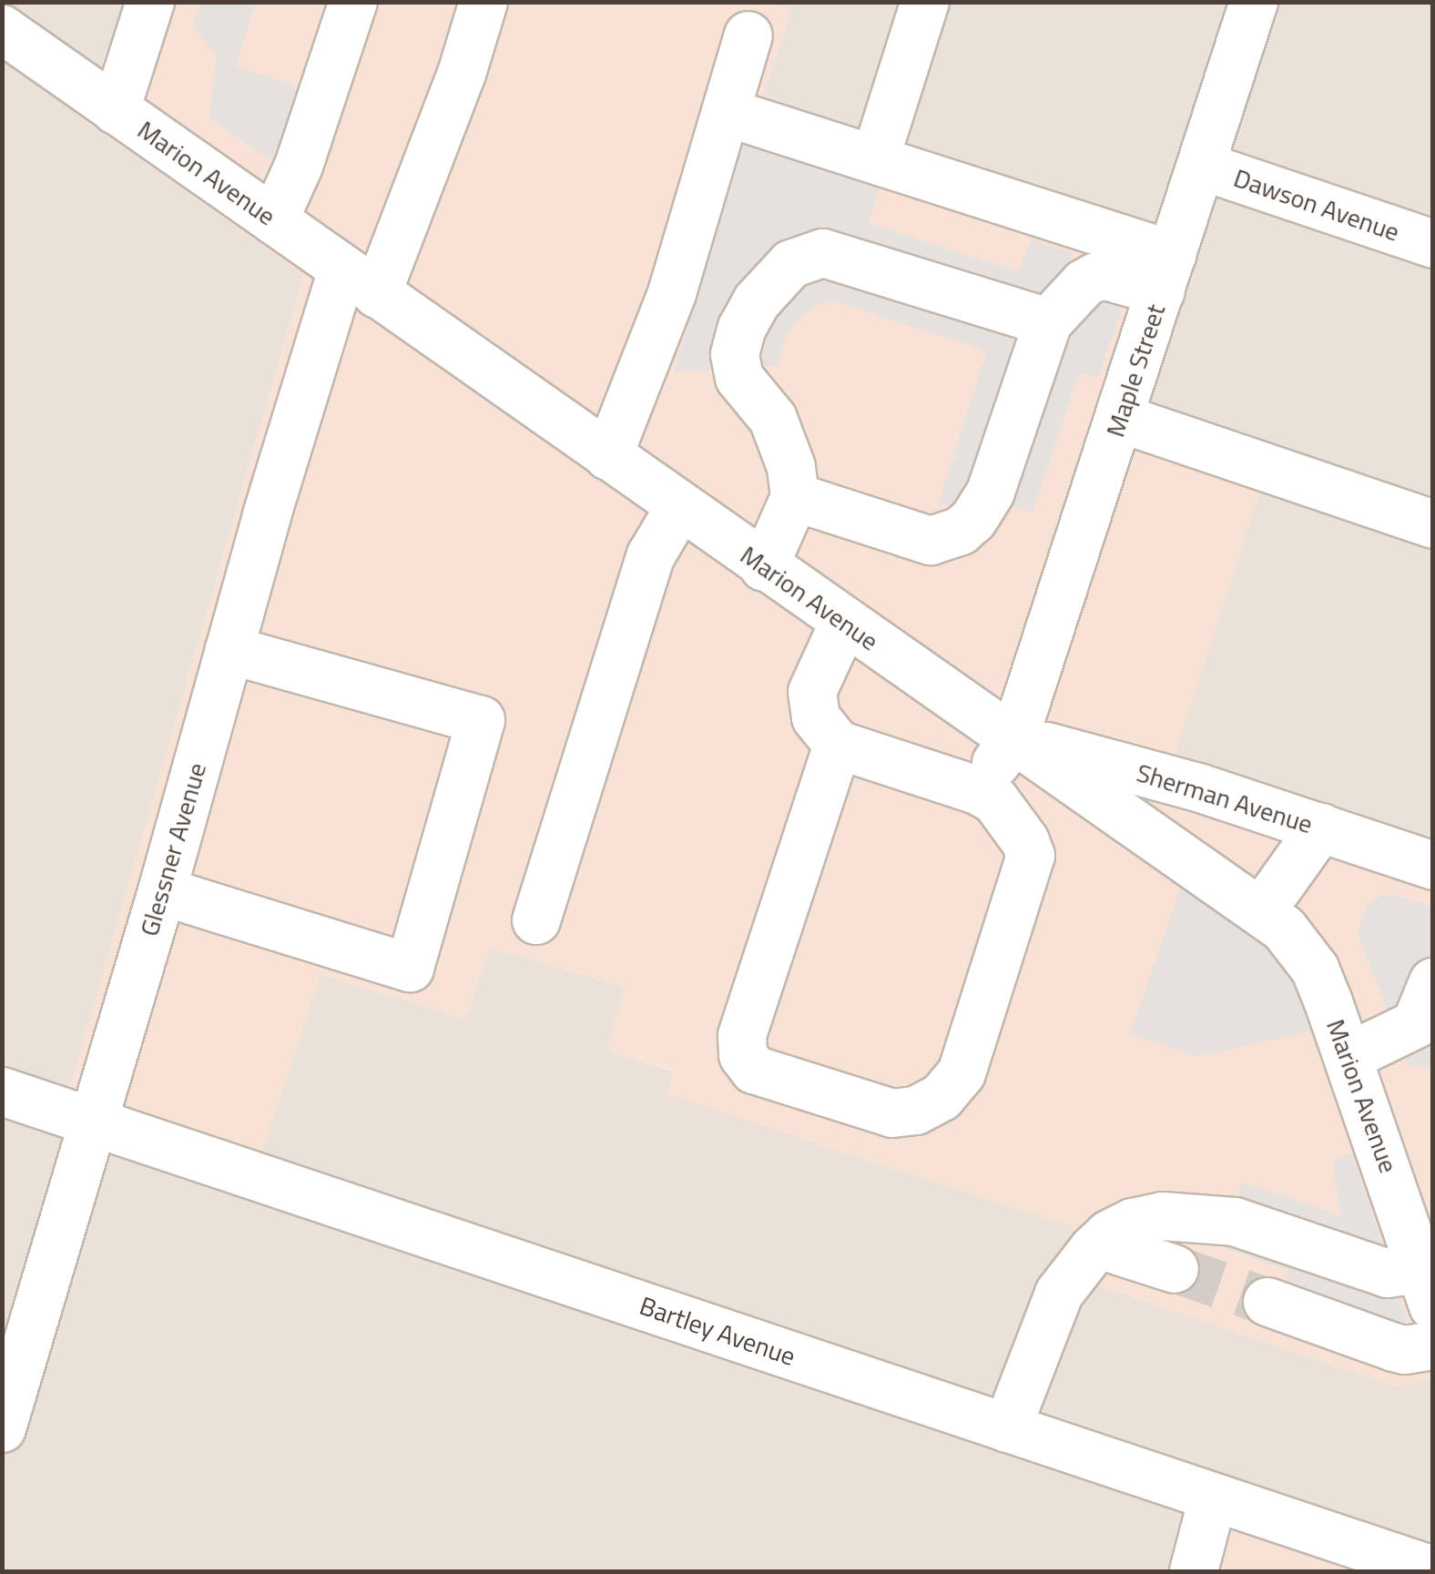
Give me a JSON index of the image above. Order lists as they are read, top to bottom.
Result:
{
  "streets": {
    "street": [
      "Marion Avenue",
      "Dawson Avenue",
      "Maple Street",
      "Sherman Avenue",
      "Glessner Avenue",
      "Bartley Avenue"
    ]
  },
  "crossings": [
    ["Marion Avenue", "Maple Street"],
    ["Marion Avenue", "Sherman Avenue"],
    ["Marion Avenue", "Glessner Avenue"],
    ["Dawson Avenue", "Maple Street"],
    ["Maple Street", "Sherman Avenue"],
    ["Glessner Avenue", "Bartley Avenue"]
  ]
}
